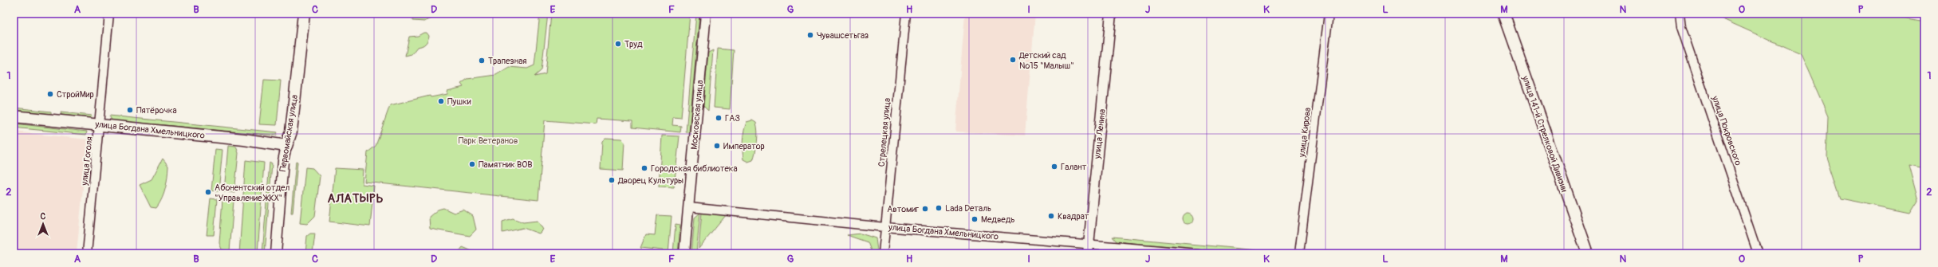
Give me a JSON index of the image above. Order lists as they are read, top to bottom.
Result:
{
  "streets": {
    "main road": ["улица Богдана Хмельницкого", "Первомайская улица", "улица 141-й Стрелковой Дивизии"],
    "street": [
      "Московская улица",
      "улица Покровского",
      "Стрелецкая улица",
      "улица Кирова",
      "улица Ленина",
      "улица Гоголя"
    ]
  },
  "crossings": [
    ["Московская улица", "улица Богдана Хмельницкого"],
    ["улица Богдана Хмельницкого", "Стрелецкая улица"],
    ["улица Богдана Хмельницкого", "Первомайская улица"],
    ["улица Богдана Хмельницкого", "улица Ленина"],
    ["улица Богдана Хмельницкого", "улица Гоголя"]
  ],
  "districts": ["АЛАТЫРЬ"],
  "parks": ["Парк Ветеранов"],
  "places": [
    "Чувашсетьгаз",
    "Труд",
    "Детский сад №15 \"Малыш\"",
    "Трапезная",
    "СтройМир",
    "Пушки",
    "Пятёрочка",
    "ГАЗ",
    "Император",
    "Памятник ВОВ",
    "Галант",
    "Городская библиотека",
    "Дворец Культуры",
    "Абонентский отдел \"Управление ЖКХ\"",
    "Lada Dеталь",
    "Автомиг",
    "Квадрат",
    "Медведь"
  ],
  "north": "top",
  "grid": {
    "columns": [
      "A",
      "B",
      "C",
      "D",
      "E",
      "F",
      "G",
      "H",
      "I",
      "J",
      "K",
      "L",
      "M",
      "N",
      "O",
      "P"
    ],
    "rows": ["1", "2"]
  }
}
